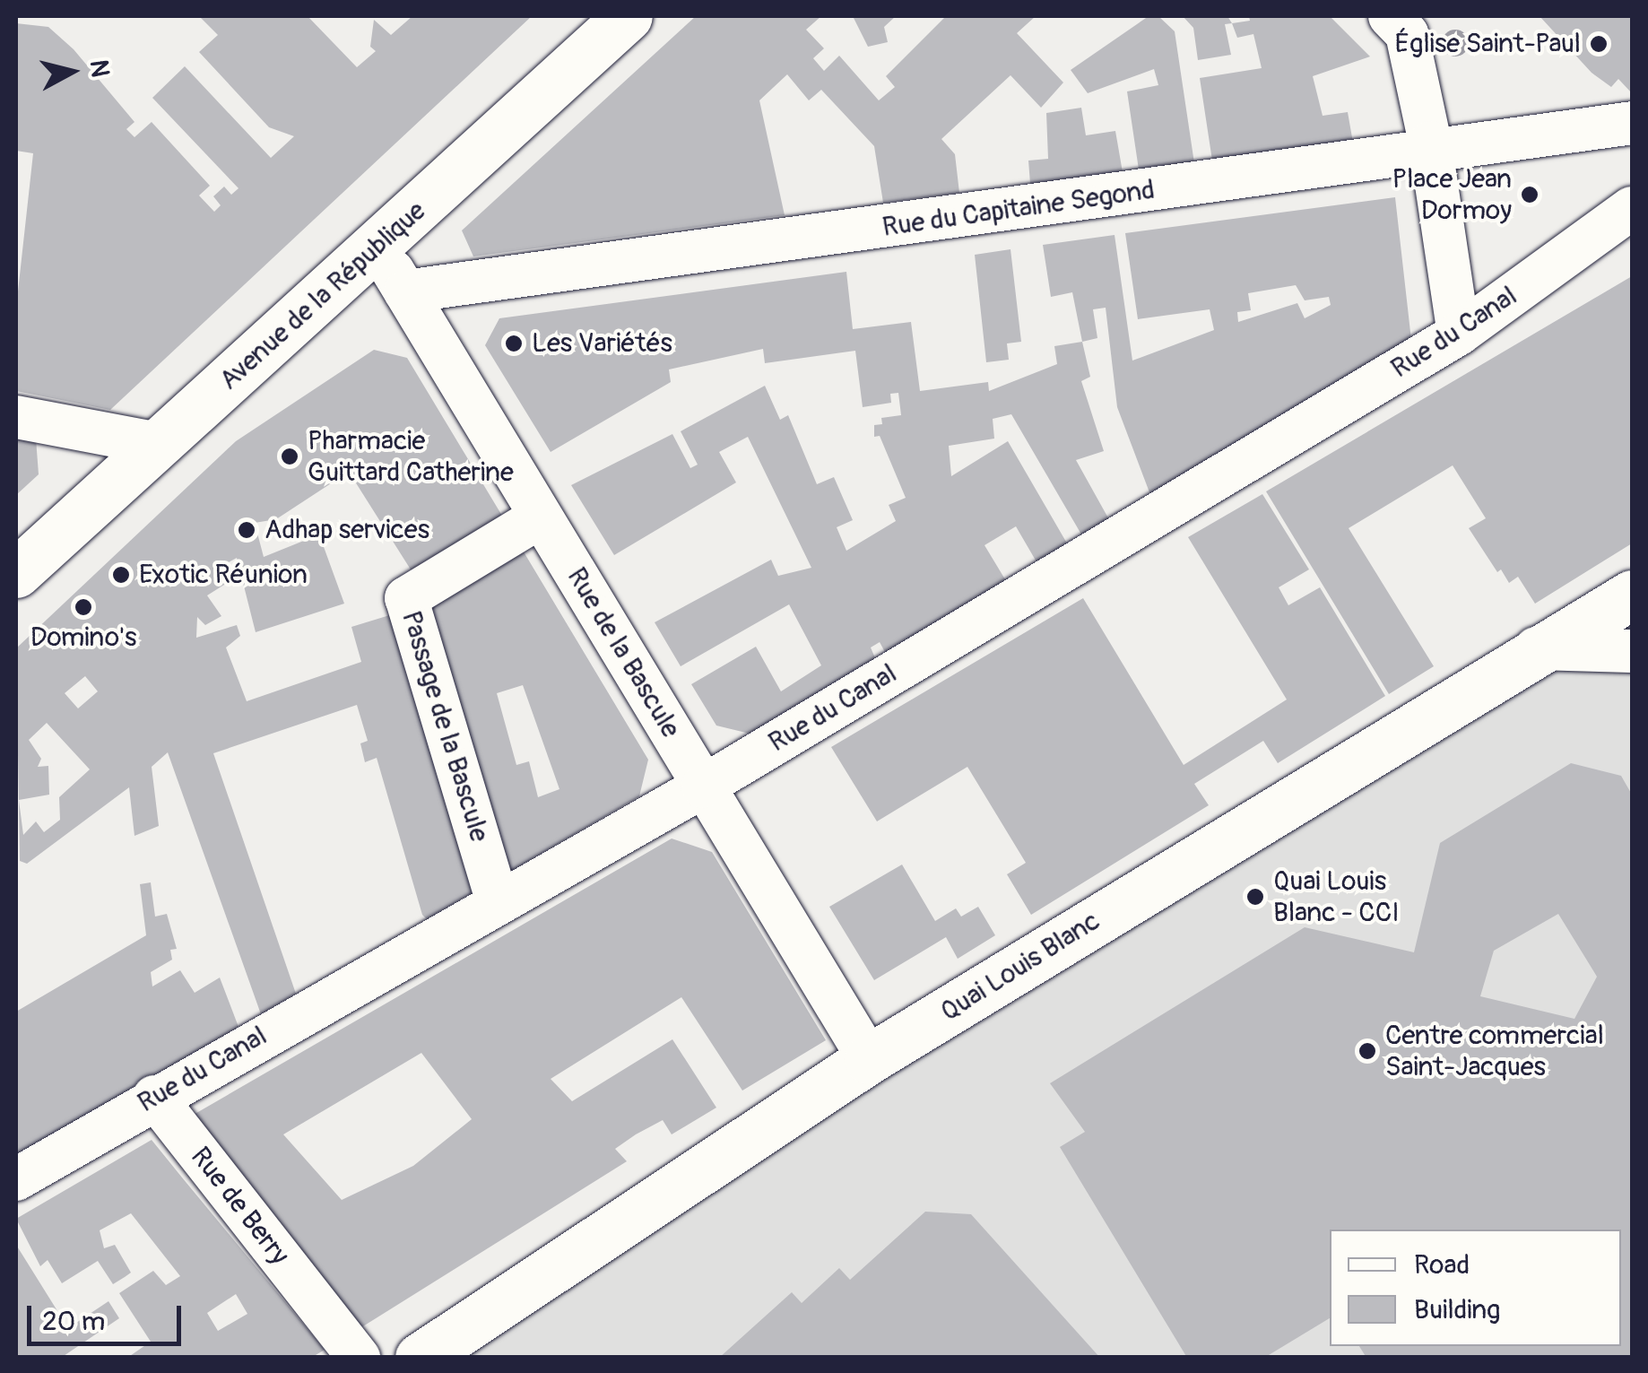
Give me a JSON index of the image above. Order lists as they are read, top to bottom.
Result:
{
  "streets": {
    "main road": ["Avenue de la République", "Quai Louis Blanc"],
    "street": [
      "Rue du Capitaine Segond",
      "Rue du Canal",
      "Rue de la Bascule",
      "Passage de la Bascule",
      "Rue de Berry"
    ]
  },
  "crossings": [
    ["Rue du Capitaine Segond", "Rue de la Bascule"],
    ["Avenue de la République", "Rue de la Bascule"],
    ["Rue du Canal", "Rue de la Bascule"],
    ["Rue du Canal", "Passage de la Bascule"],
    ["Rue du Canal", "Rue de Berry"],
    ["Rue de la Bascule", "Passage de la Bascule"],
    ["Rue de la Bascule", "Quai Louis Blanc"]
  ],
  "places": [
    "Église Saint-Paul",
    "Place Jean Dormoy",
    "Les Variétés",
    "Pharmacie Guittard Catherine",
    "Adhap services",
    "Exotic Réunion",
    "Domino's",
    "Quai Louis Blanc - CCI",
    "Centre commercial Saint-Jacques"
  ],
  "legend": ["Road", "Building"],
  "scale_bar": "20 m",
  "north": "right"
}
